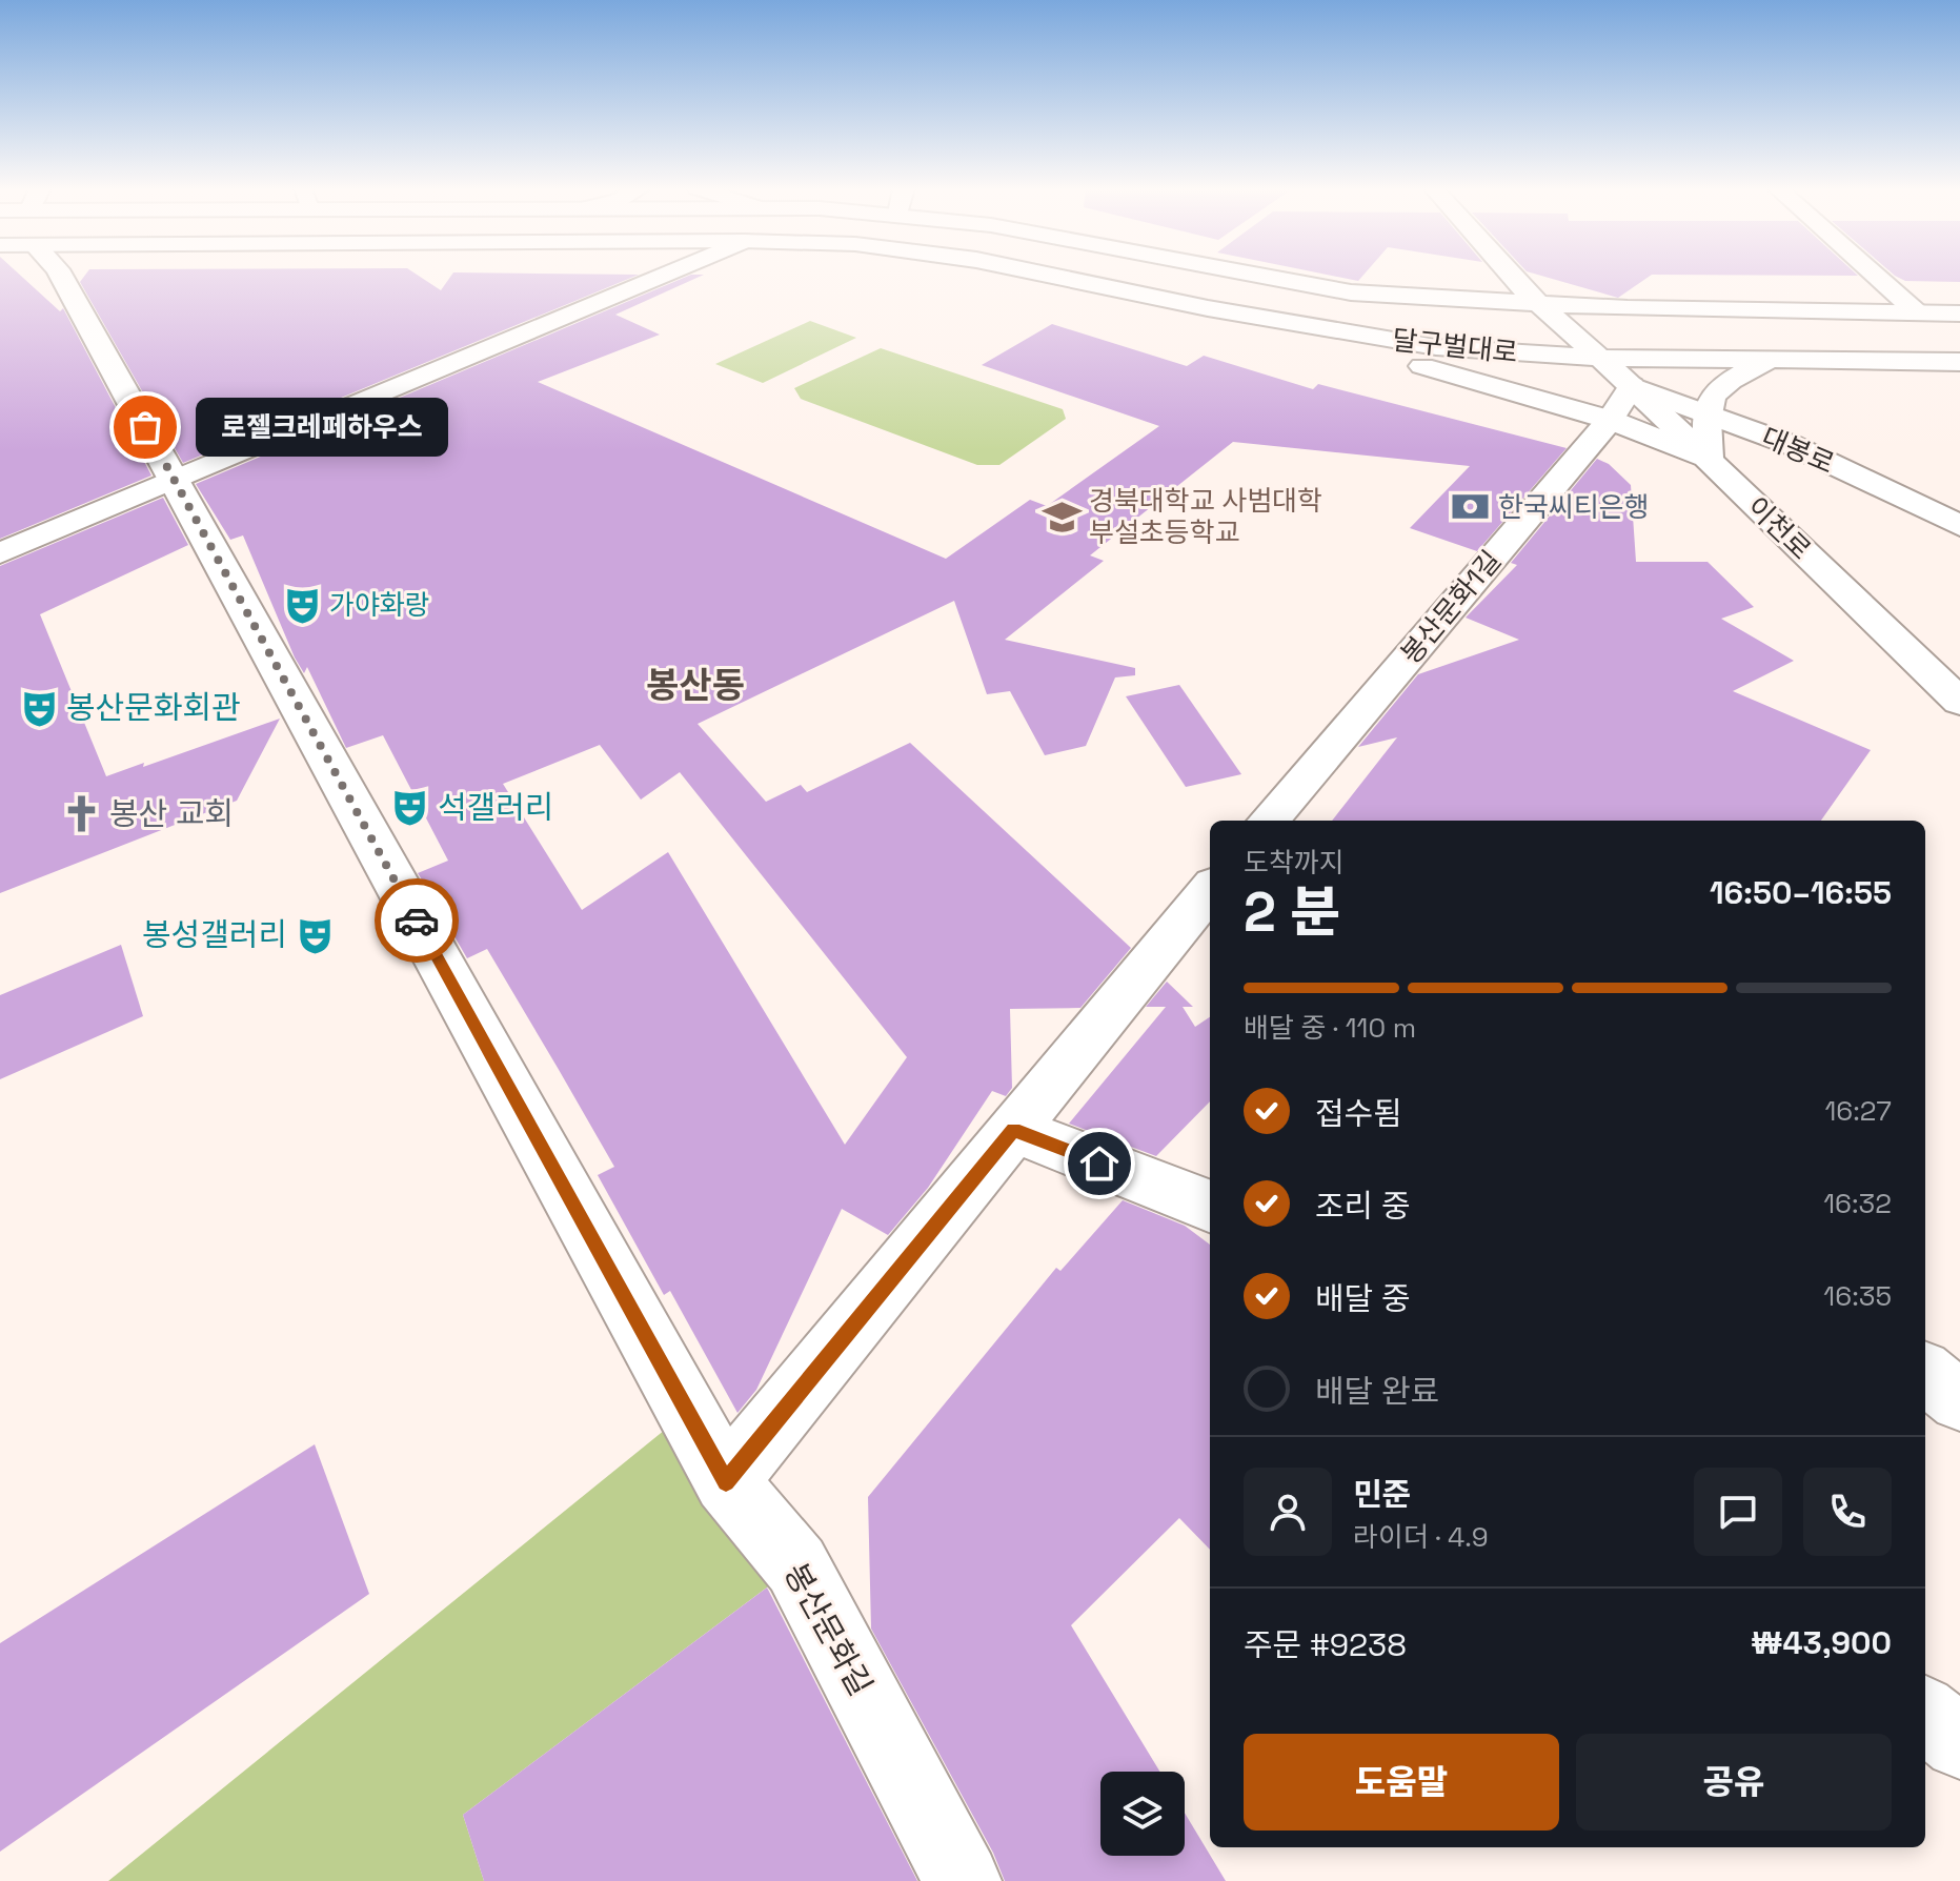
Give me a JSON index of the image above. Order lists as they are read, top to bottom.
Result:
{
  "streets": {
    "main road": [
      "달구벌대로",
      "대봉로",
      "이천로",
      "봉산문화1길",
      "봉산문화길"
    ]
  },
  "crossings": [
    ["달구벌대로", "이천로"],
    ["대봉로", "이천로"],
    ["대봉로", "봉산문화1길"],
    ["이천로", "봉산문화1길"]
  ],
  "districts": ["봉산동"],
  "places": {
    "other": ["로젤크레페하우스"],
    "bank": ["한국씨티은행"],
    "school or university": ["경북대학교 사범대학 부설초등학교"],
    "theatre": [
      "가야화랑",
      "봉산문화회관",
      "석갤러리",
      "봉성갤러리"
    ],
    "church": ["봉산 교회"]
  },
  "page": {
    "bubble": "로젤크레페하우스",
    "heading": ["2 분", "도착까지", "16:50–16:55"],
    "panel": [
      "민준",
      "라이더 · 4.9",
      "주문 #9238",
      "₩43,900"
    ],
    "bar": "배달 중 · 110 m",
    "list": [
      ["접수됨", "16:27"],
      ["조리 중", "16:32"],
      ["배달 중", "16:35"],
      "배달 완료"
    ],
    "buttons": ["도움말", "공유"]
  }
}
